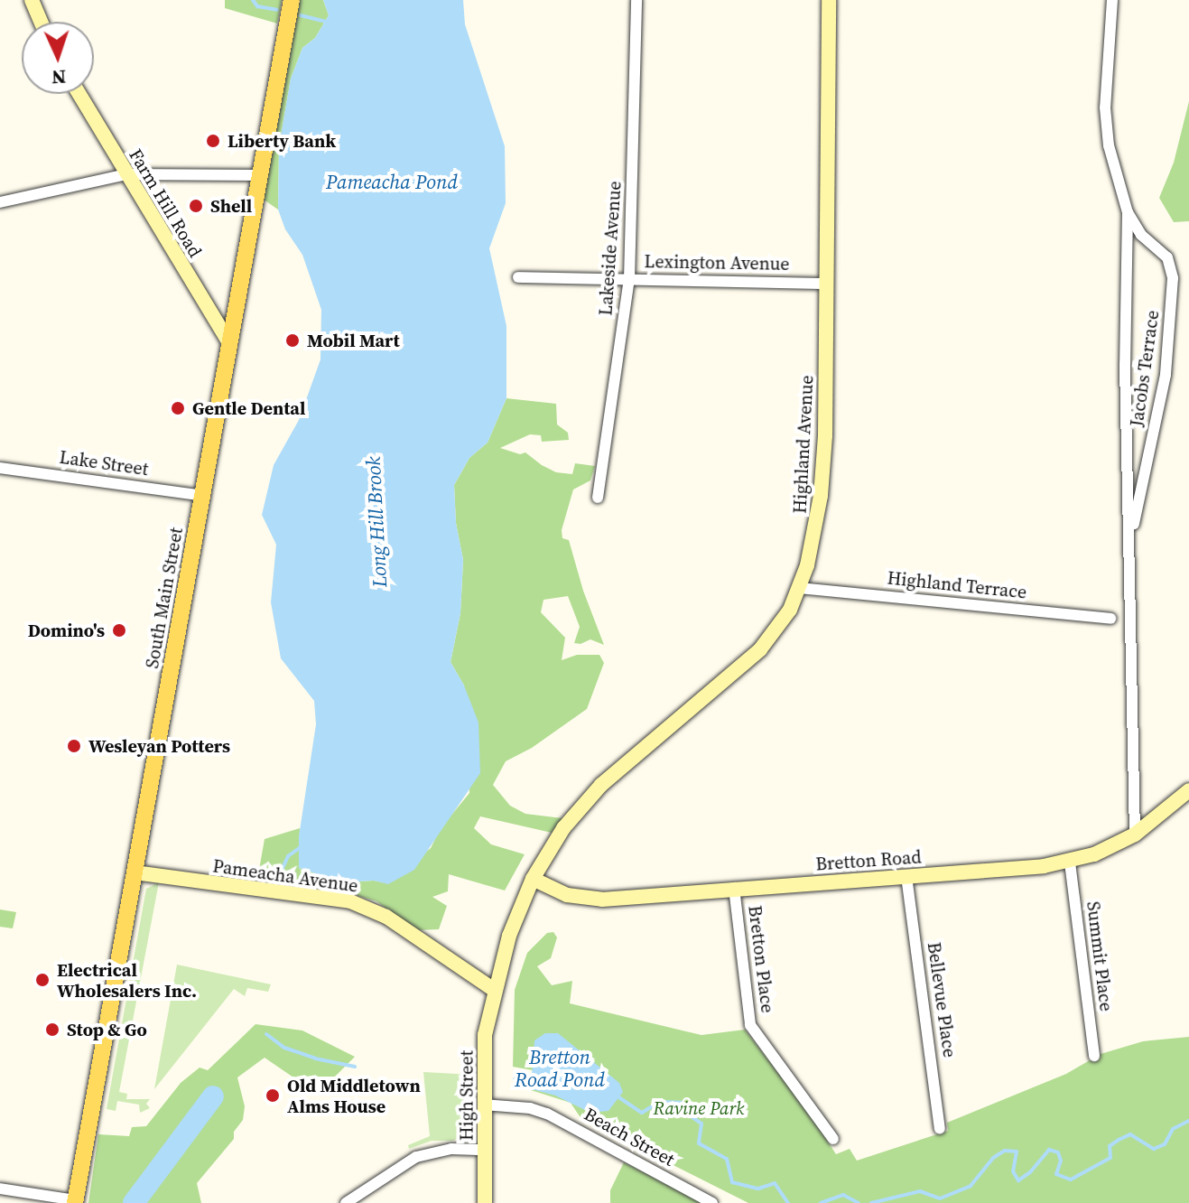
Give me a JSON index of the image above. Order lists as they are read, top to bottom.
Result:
{
  "streets": {
    "main road": ["South Main Street"],
    "street": [
      "Farm Hill Road",
      "Lakeside Avenue",
      "Lexington Avenue",
      "Jacobs Terrace",
      "Highland Avenue",
      "Lake Street",
      "Highland Terrace",
      "Bretton Road",
      "Pameacha Avenue",
      "Summit Place",
      "Bretton Place",
      "Bellevue Place",
      "High Street",
      "Beach Street"
    ]
  },
  "crossings": [
    ["Farm Hill Road", "South Main Street"],
    ["Lakeside Avenue", "Lexington Avenue"],
    ["Lexington Avenue", "Highland Avenue"],
    ["Jacobs Terrace", "Bretton Road"],
    ["Highland Avenue", "Highland Terrace"],
    ["Highland Avenue", "Bretton Road"],
    ["Highland Avenue", "Pameacha Avenue"],
    ["Highland Avenue", "High Street"],
    ["Lake Street", "South Main Street"],
    ["South Main Street", "Pameacha Avenue"],
    ["Bretton Road", "Summit Place"],
    ["Bretton Road", "Bretton Place"],
    ["Bretton Road", "Bellevue Place"],
    ["Pameacha Avenue", "High Street"],
    ["High Street", "Beach Street"]
  ],
  "water": ["Pameacha Pond", "Long Hill Brook", "Bretton Road Pond"],
  "parks": ["Ravine Park"],
  "places": [
    "Liberty Bank",
    "Shell",
    "Mobil Mart",
    "Gentle Dental",
    "Domino's",
    "Wesleyan Potters",
    "Electrical Wholesalers Inc.",
    "Stop & Go",
    "Old Middletown Alms House"
  ],
  "north": "bottom"
}
